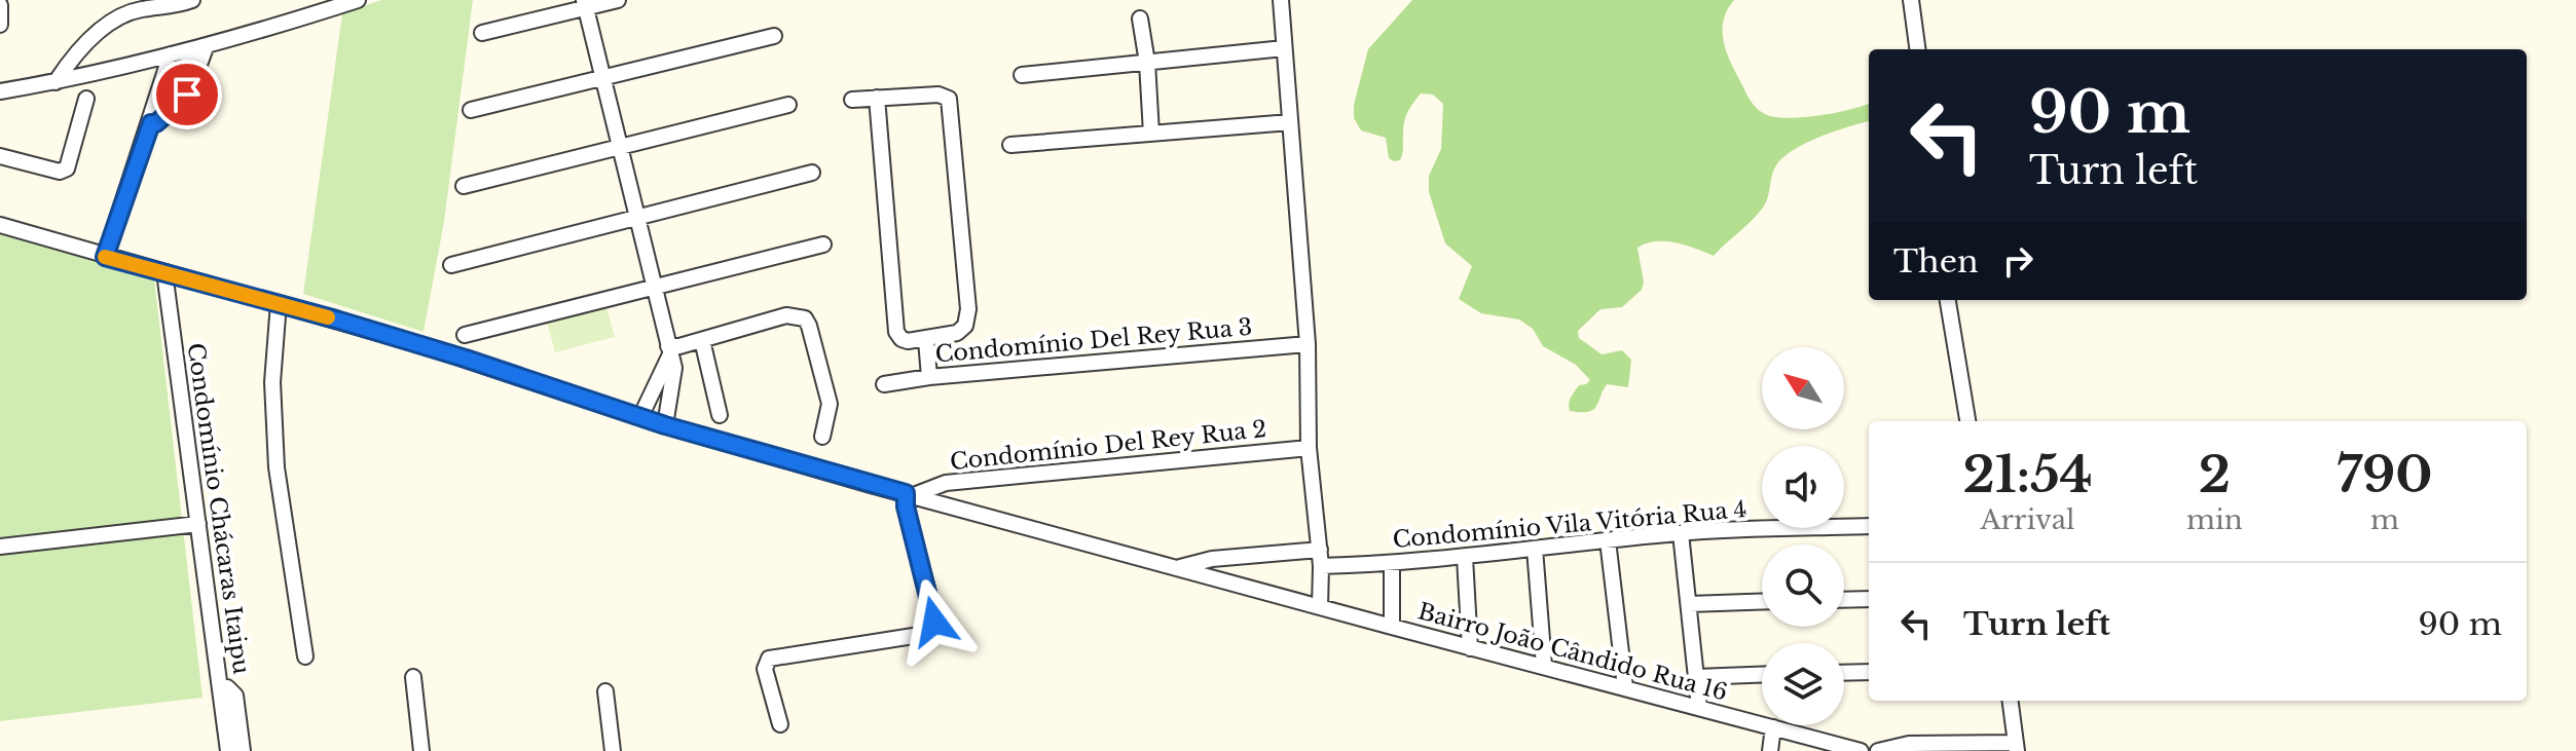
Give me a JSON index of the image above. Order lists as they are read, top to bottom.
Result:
{
  "streets": {
    "street": [
      "Condomínio Del Rey Rua 3",
      "Condomínio Del Rey Rua 2",
      "Condomínio Chácaras Itaipu",
      "Condomínio Vila Vitória Rua 4",
      "Bairro João Cândido Rua 16"
    ]
  },
  "crossings": [
    ["Condomínio Del Rey Rua 2", "Bairro João Cândido Rua 16"],
    ["Condomínio Chácaras Itaipu", "Bairro João Cândido Rua 16"],
    ["Condomínio Vila Vitória Rua 4", "Bairro João Cândido Rua 16"]
  ],
  "north": "top left",
  "page": {
    "turn": ["90 m", "Turn left"],
    "then": "Then",
    "eta": [
      "21:54",
      "Arrival",
      "2",
      "min",
      "790",
      "m"
    ],
    "list": [
      {
        "name": "Turn left",
        "value": "90 m"
      }
    ]
  }
}
